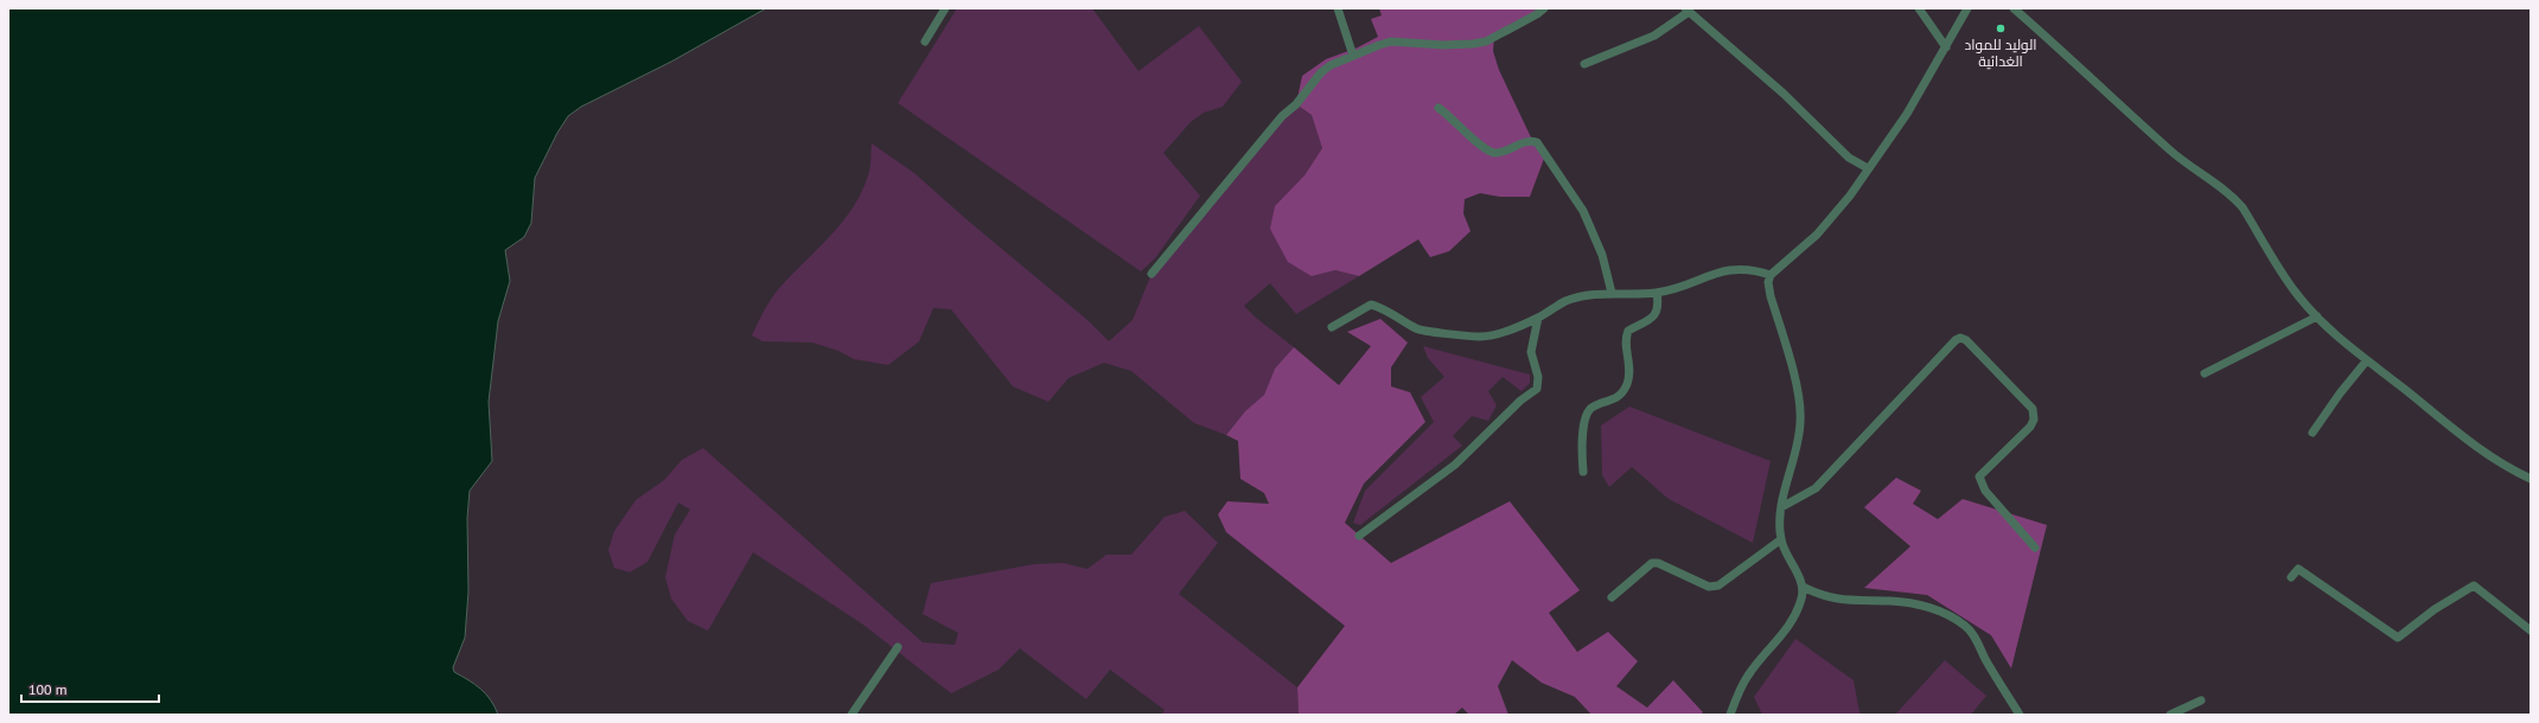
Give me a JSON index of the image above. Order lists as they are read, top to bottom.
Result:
{
  "places": ["الوليد للمواد الغدائية"],
  "scale_bar": "100 m"
}
